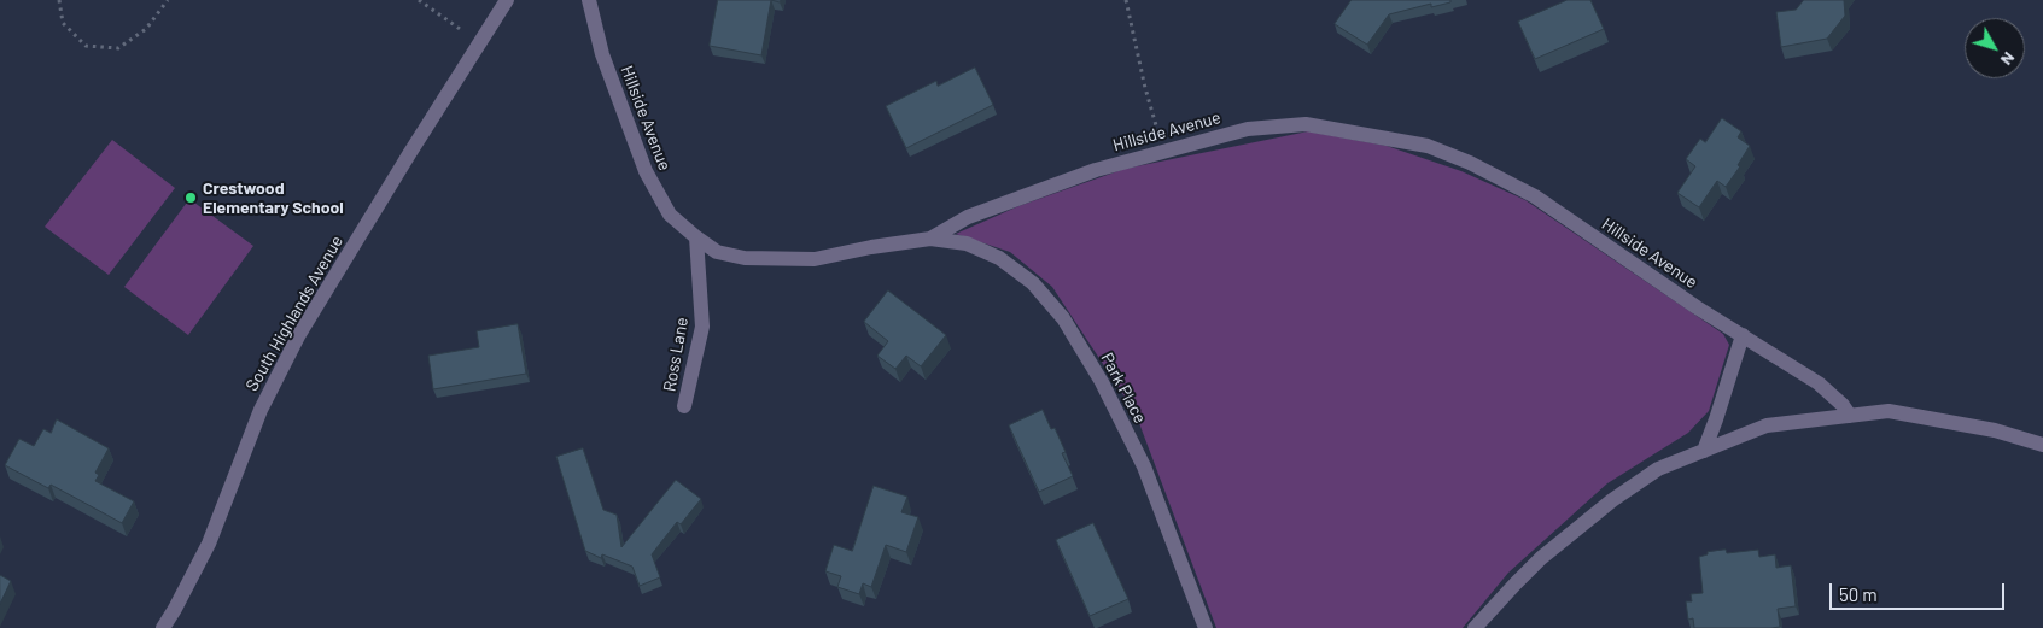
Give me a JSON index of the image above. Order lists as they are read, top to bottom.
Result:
{
  "streets": {
    "street": [
      "Hillside Avenue",
      "South Highlands Avenue",
      "Ross Lane",
      "Park Place"
    ]
  },
  "crossings": [
    ["Hillside Avenue", "Ross Lane"],
    ["Hillside Avenue", "Park Place"]
  ],
  "places": ["Crestwood Elementary School"],
  "scale_bar": "50 m",
  "north": "bottom right"
}
